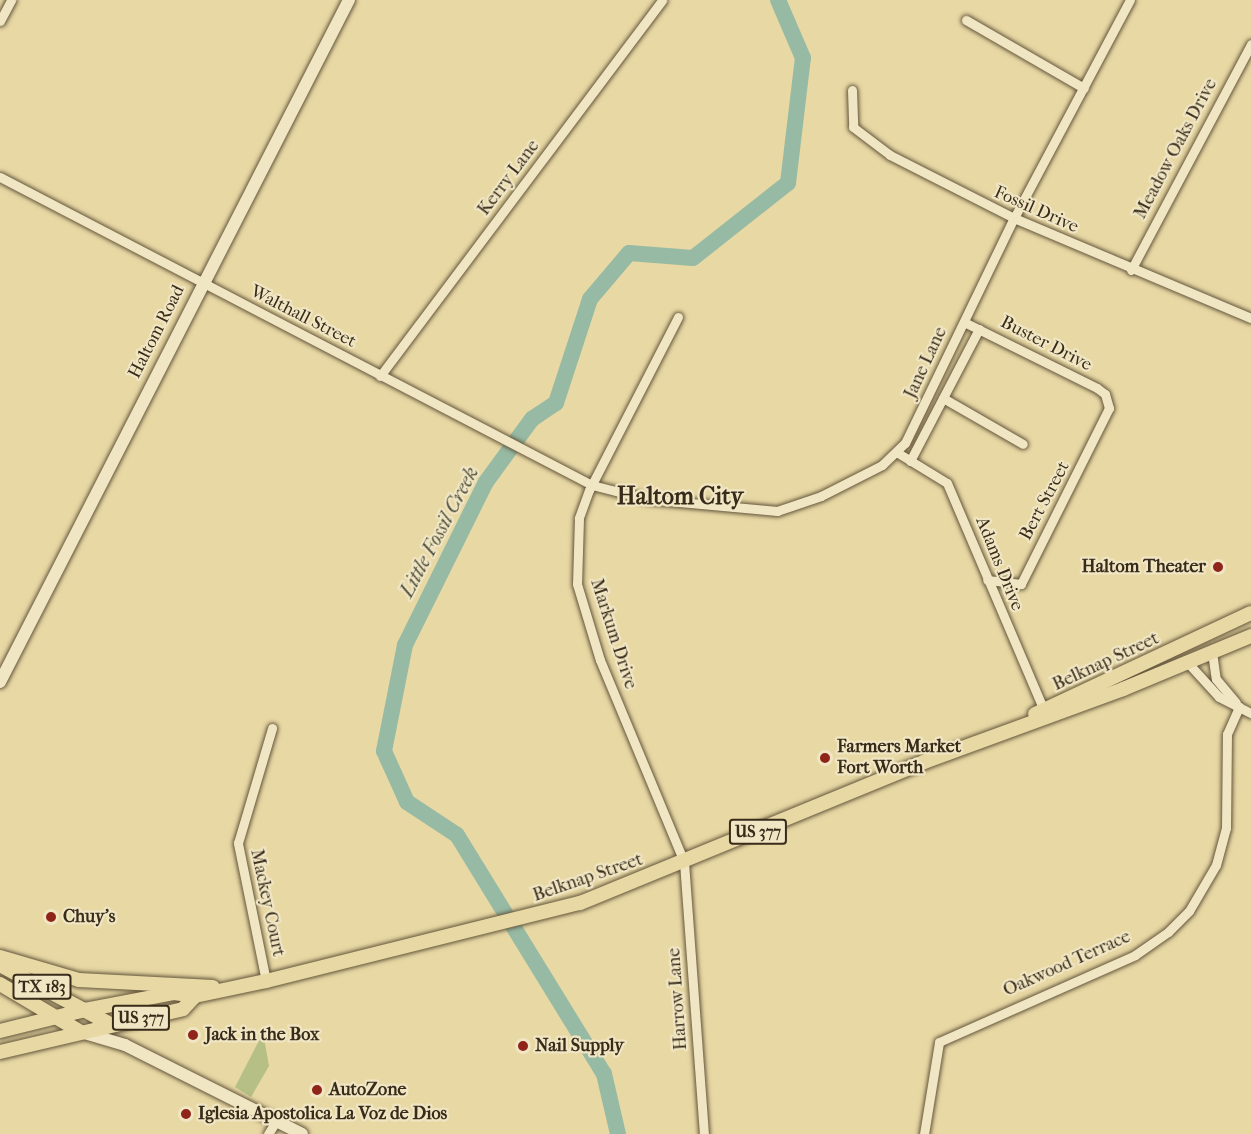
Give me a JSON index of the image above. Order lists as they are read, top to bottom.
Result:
{
  "streets": {
    "main road": [
      "Haltom Road",
      "Belknap Street",
      "US 377",
      "TX 183"
    ],
    "street": [
      "Meadow Oaks Drive",
      "Kerry Lane",
      "Fossil Drive",
      "Walthall Street",
      "Buster Drive",
      "Jane Lane",
      "Bert Street",
      "Adams Drive",
      "Markum Drive",
      "Mackey Court",
      "Oakwood Terrace",
      "Harrow Lane"
    ]
  },
  "crossings": [
    ["Meadow Oaks Drive", "Fossil Drive"],
    ["Kerry Lane", "Walthall Street"],
    ["Fossil Drive", "Jane Lane"],
    ["Walthall Street", "Haltom Road"],
    ["Walthall Street", "Markum Drive"],
    ["Buster Drive", "Jane Lane"],
    ["Buster Drive", "Bert Street"],
    ["Jane Lane", "Adams Drive"],
    ["Bert Street", "Adams Drive"],
    ["Adams Drive", "Belknap Street"],
    ["Markum Drive", "Belknap Street"],
    ["Markum Drive", "Harrow Lane"],
    ["Belknap Street", "Mackey Court"],
    ["Belknap Street", "TX 183"],
    ["Belknap Street", "Harrow Lane"]
  ],
  "districts": ["Haltom City"],
  "water": ["Little Fossil Creek"],
  "places": [
    "Haltom Theater",
    "Farmers Market Fort Worth",
    "Chuy's",
    "Jack in the Box",
    "Nail Supply",
    "AutoZone",
    "Iglesia Apostolica La Voz de Dios"
  ]
}
